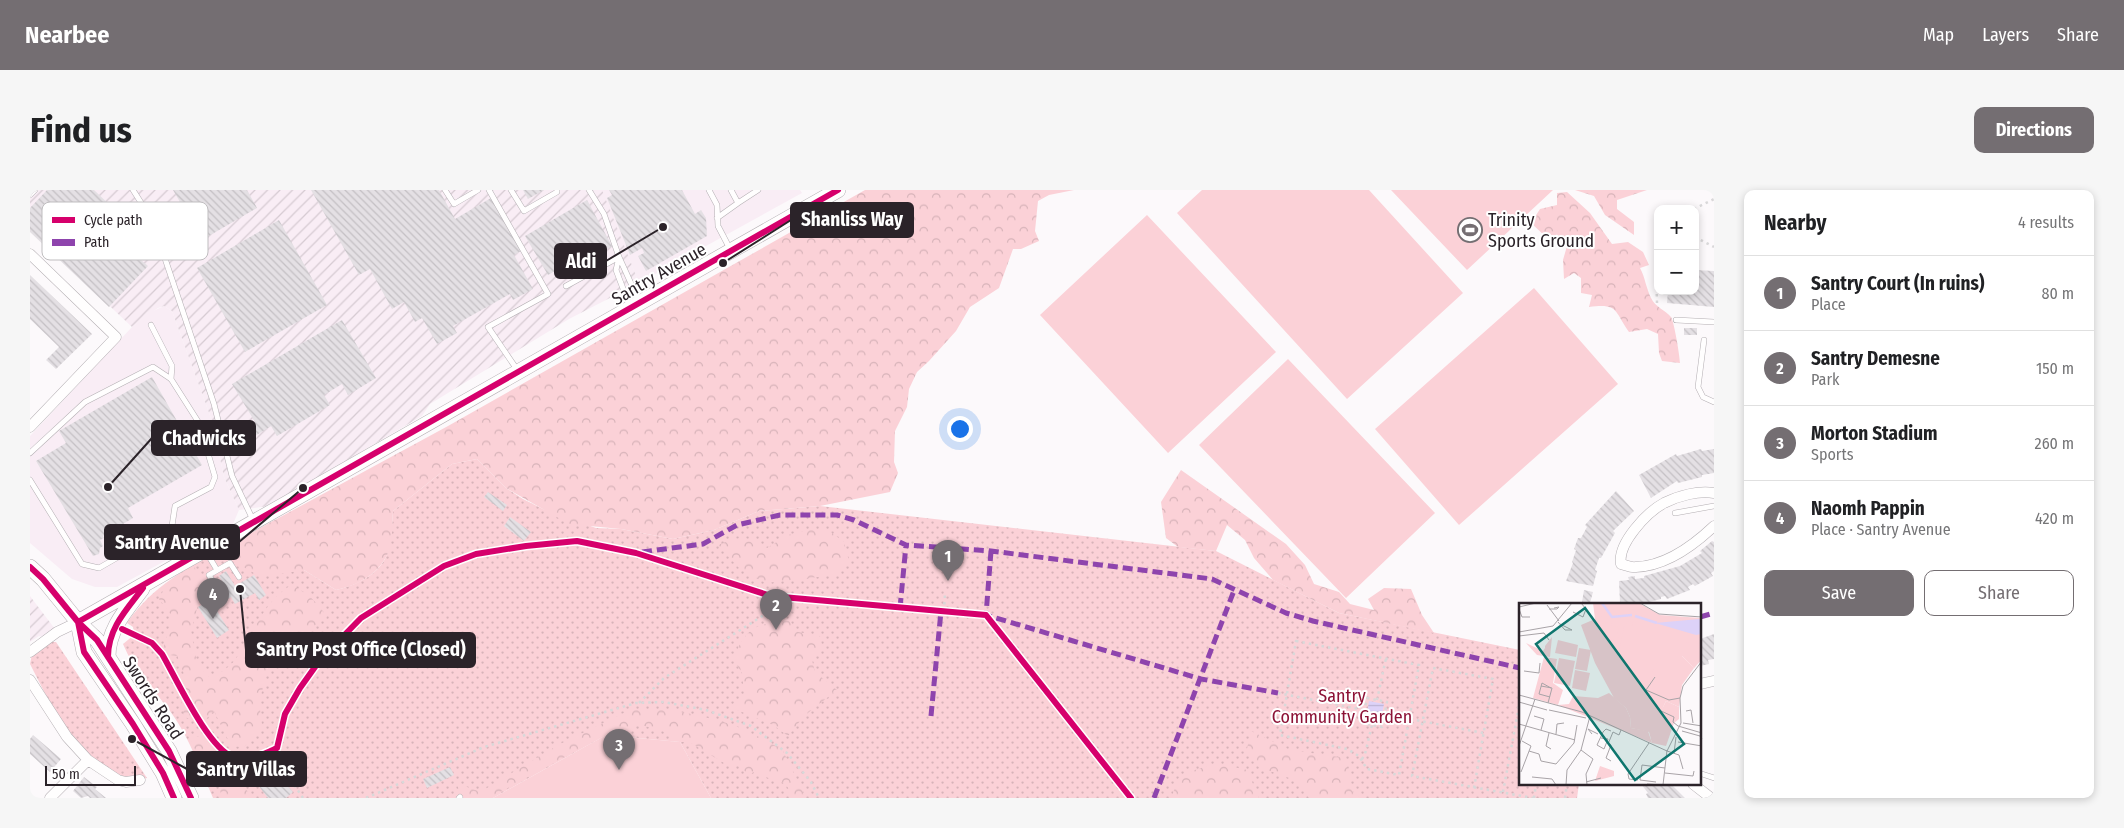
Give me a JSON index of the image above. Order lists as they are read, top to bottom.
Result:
{
  "streets": {
    "main road": ["Santry Avenue", "Swords Road"]
  },
  "crossings": [
    ["Santry Avenue", "Swords Road"]
  ],
  "parks": ["Santry Community Garden"],
  "places": {
    "other": [
      "Aldi",
      "Shanliss Way",
      "Chadwicks",
      "Santry Avenue",
      "Santry Post Office (Closed)",
      "Santry Villas"
    ],
    "sports": ["Trinity Sports Ground"]
  },
  "legend": ["Cycle path", "Path"],
  "scale_bar": "50 m",
  "page": {
    "header": "Nearbee",
    "nav": ["Map", "Layers", "Share"],
    "buttons": [
      "Directions",
      ["Save", "Share"]
    ],
    "title": "Find us",
    "heading": ["Nearby", "4 results"],
    "map_buttons": ["+", "−"],
    "list": [
      {
        "mark": "1",
        "name": "Santry Court (In ruins)",
        "note": "Place",
        "value": "80 m"
      },
      {
        "mark": "2",
        "name": "Santry Demesne",
        "note": "Park",
        "value": "150 m"
      },
      {
        "mark": "3",
        "name": "Morton Stadium",
        "note": "Sports",
        "value": "260 m"
      },
      {
        "mark": "4",
        "name": "Naomh Pappin",
        "note": "Place · Santry Avenue",
        "value": "420 m"
      }
    ],
    "pins": [
      "1",
      "4",
      "2",
      "3"
    ],
    "scale": "50 m"
  }
}
